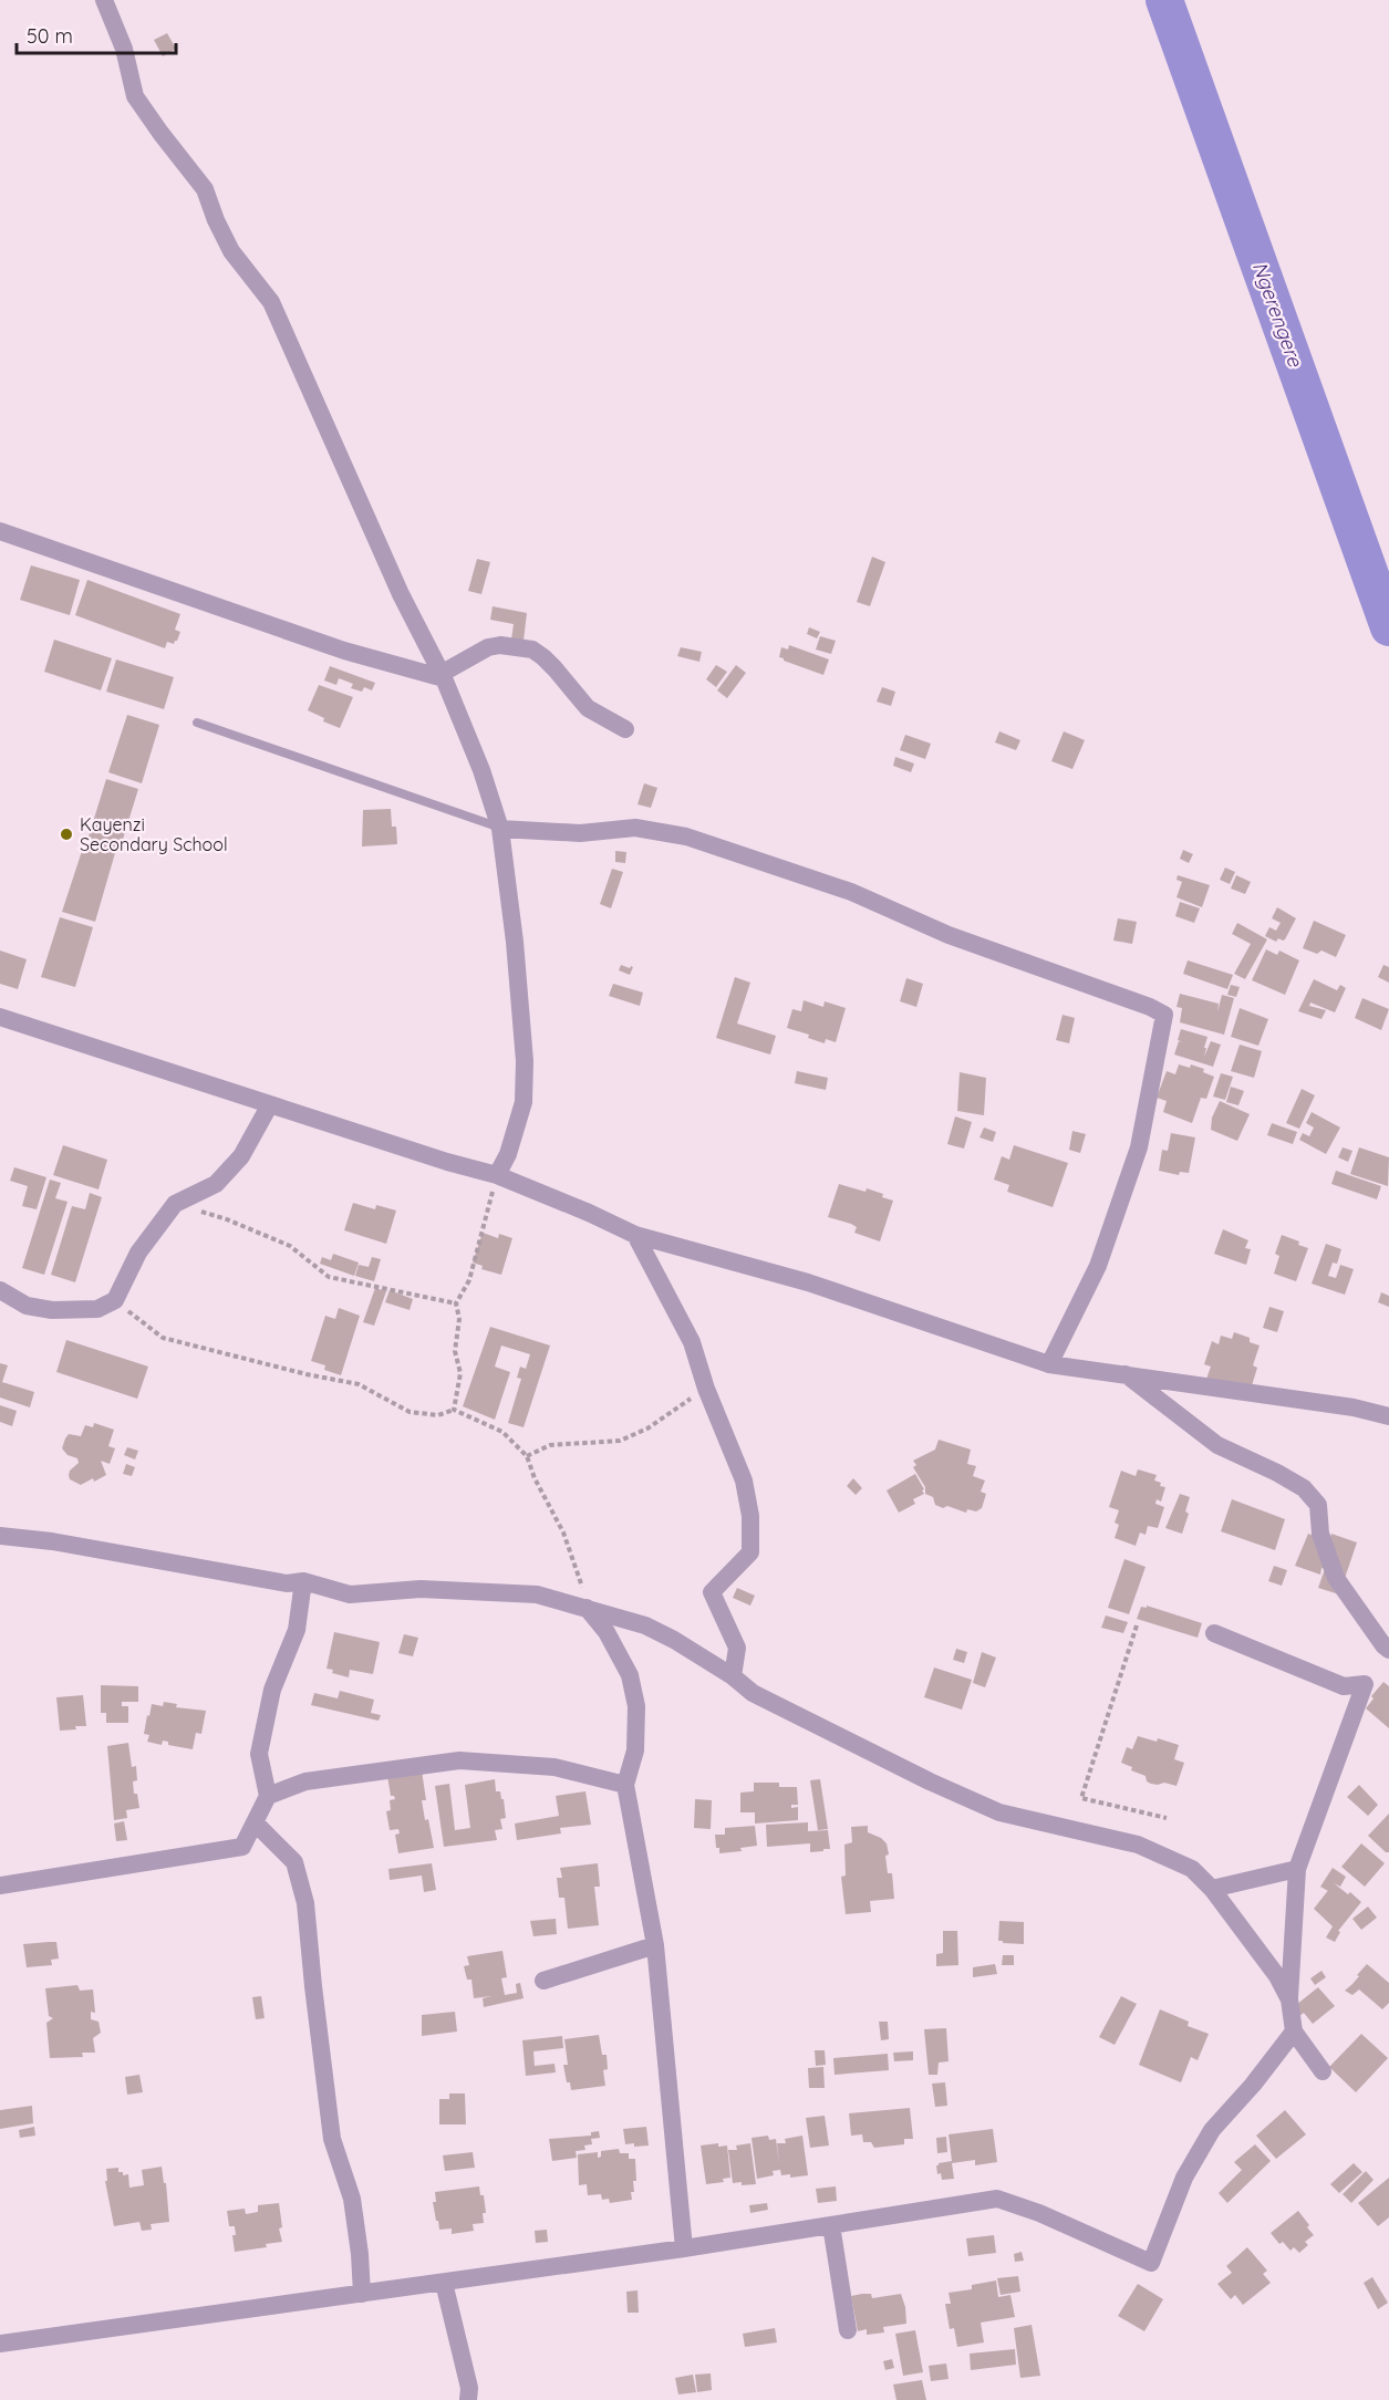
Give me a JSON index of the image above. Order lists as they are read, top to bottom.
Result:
{
  "water": ["Ngerengere"],
  "places": ["Kayenzi Secondary School"],
  "scale_bar": "50 m"
}
